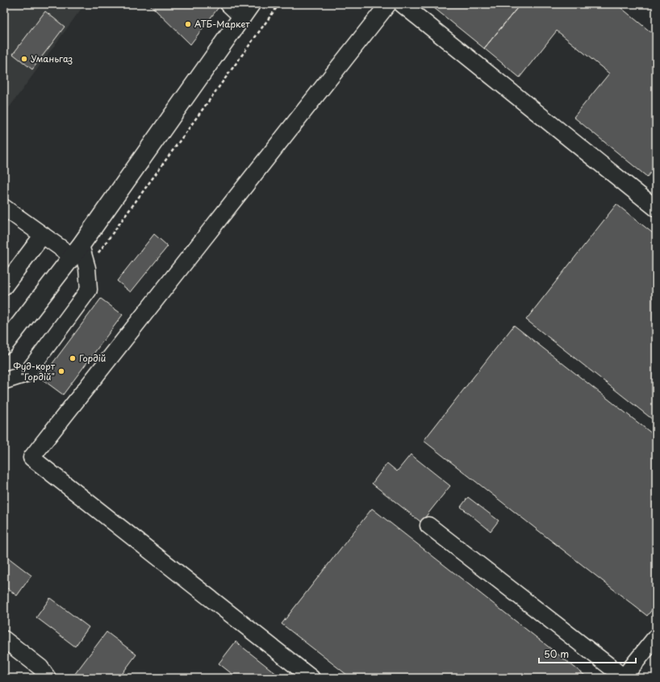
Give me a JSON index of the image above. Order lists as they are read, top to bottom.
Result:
{
  "places": [
    "АТБ-Маркет",
    "Уманьгаз",
    "Гордій",
    "Фуд-корт \"Гордій\""
  ],
  "scale_bar": "50 m"
}
